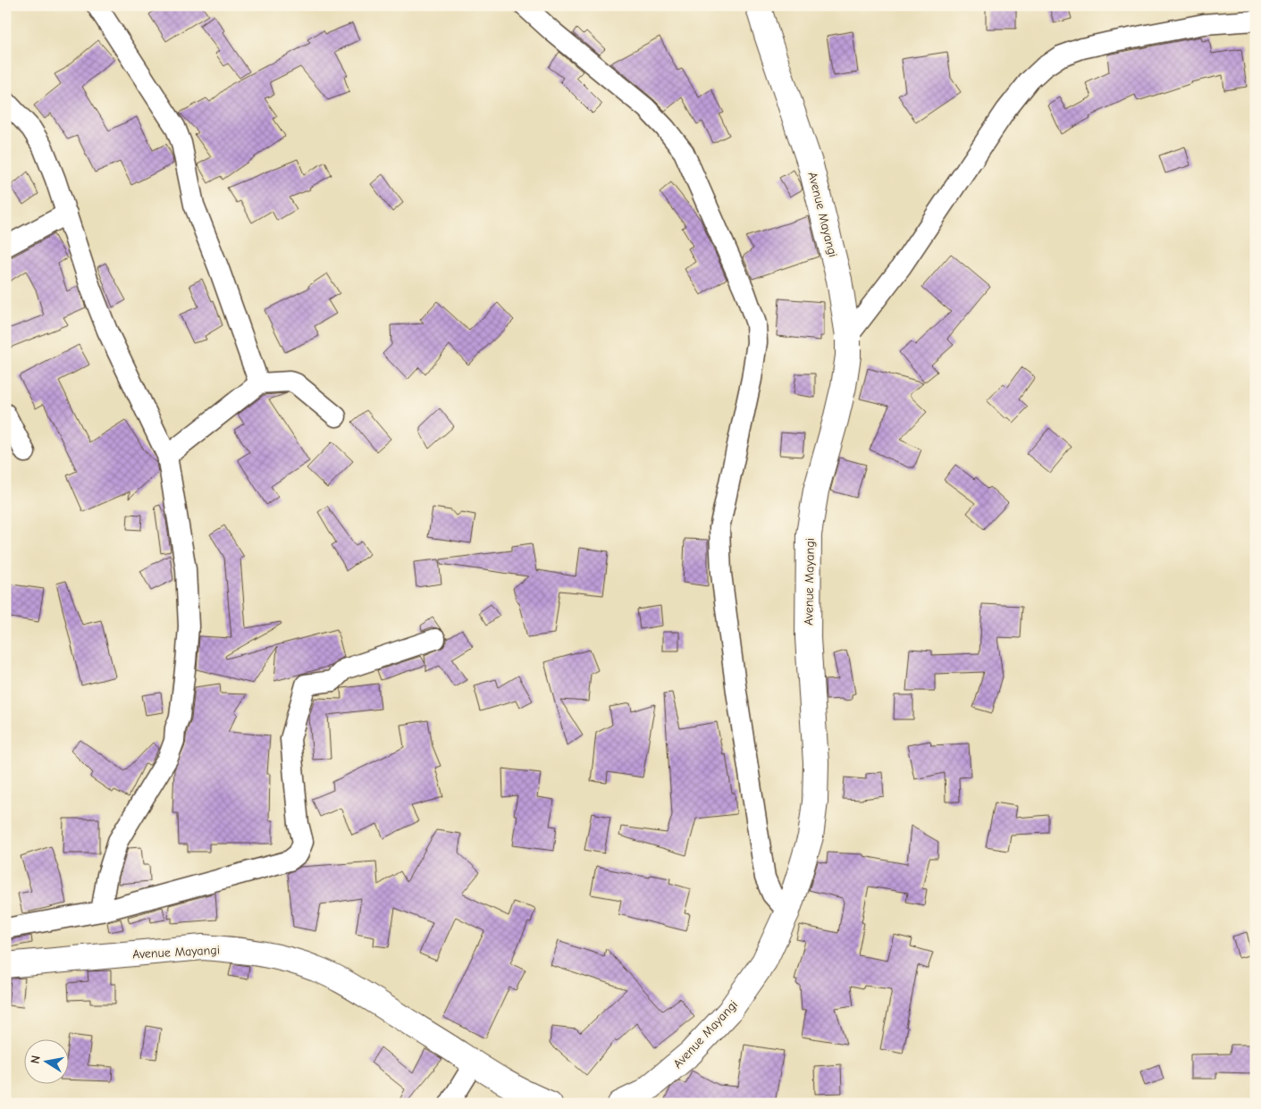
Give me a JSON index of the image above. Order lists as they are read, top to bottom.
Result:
{
  "streets": {
    "street": ["Avenue Mayangi"]
  },
  "north": "left"
}
